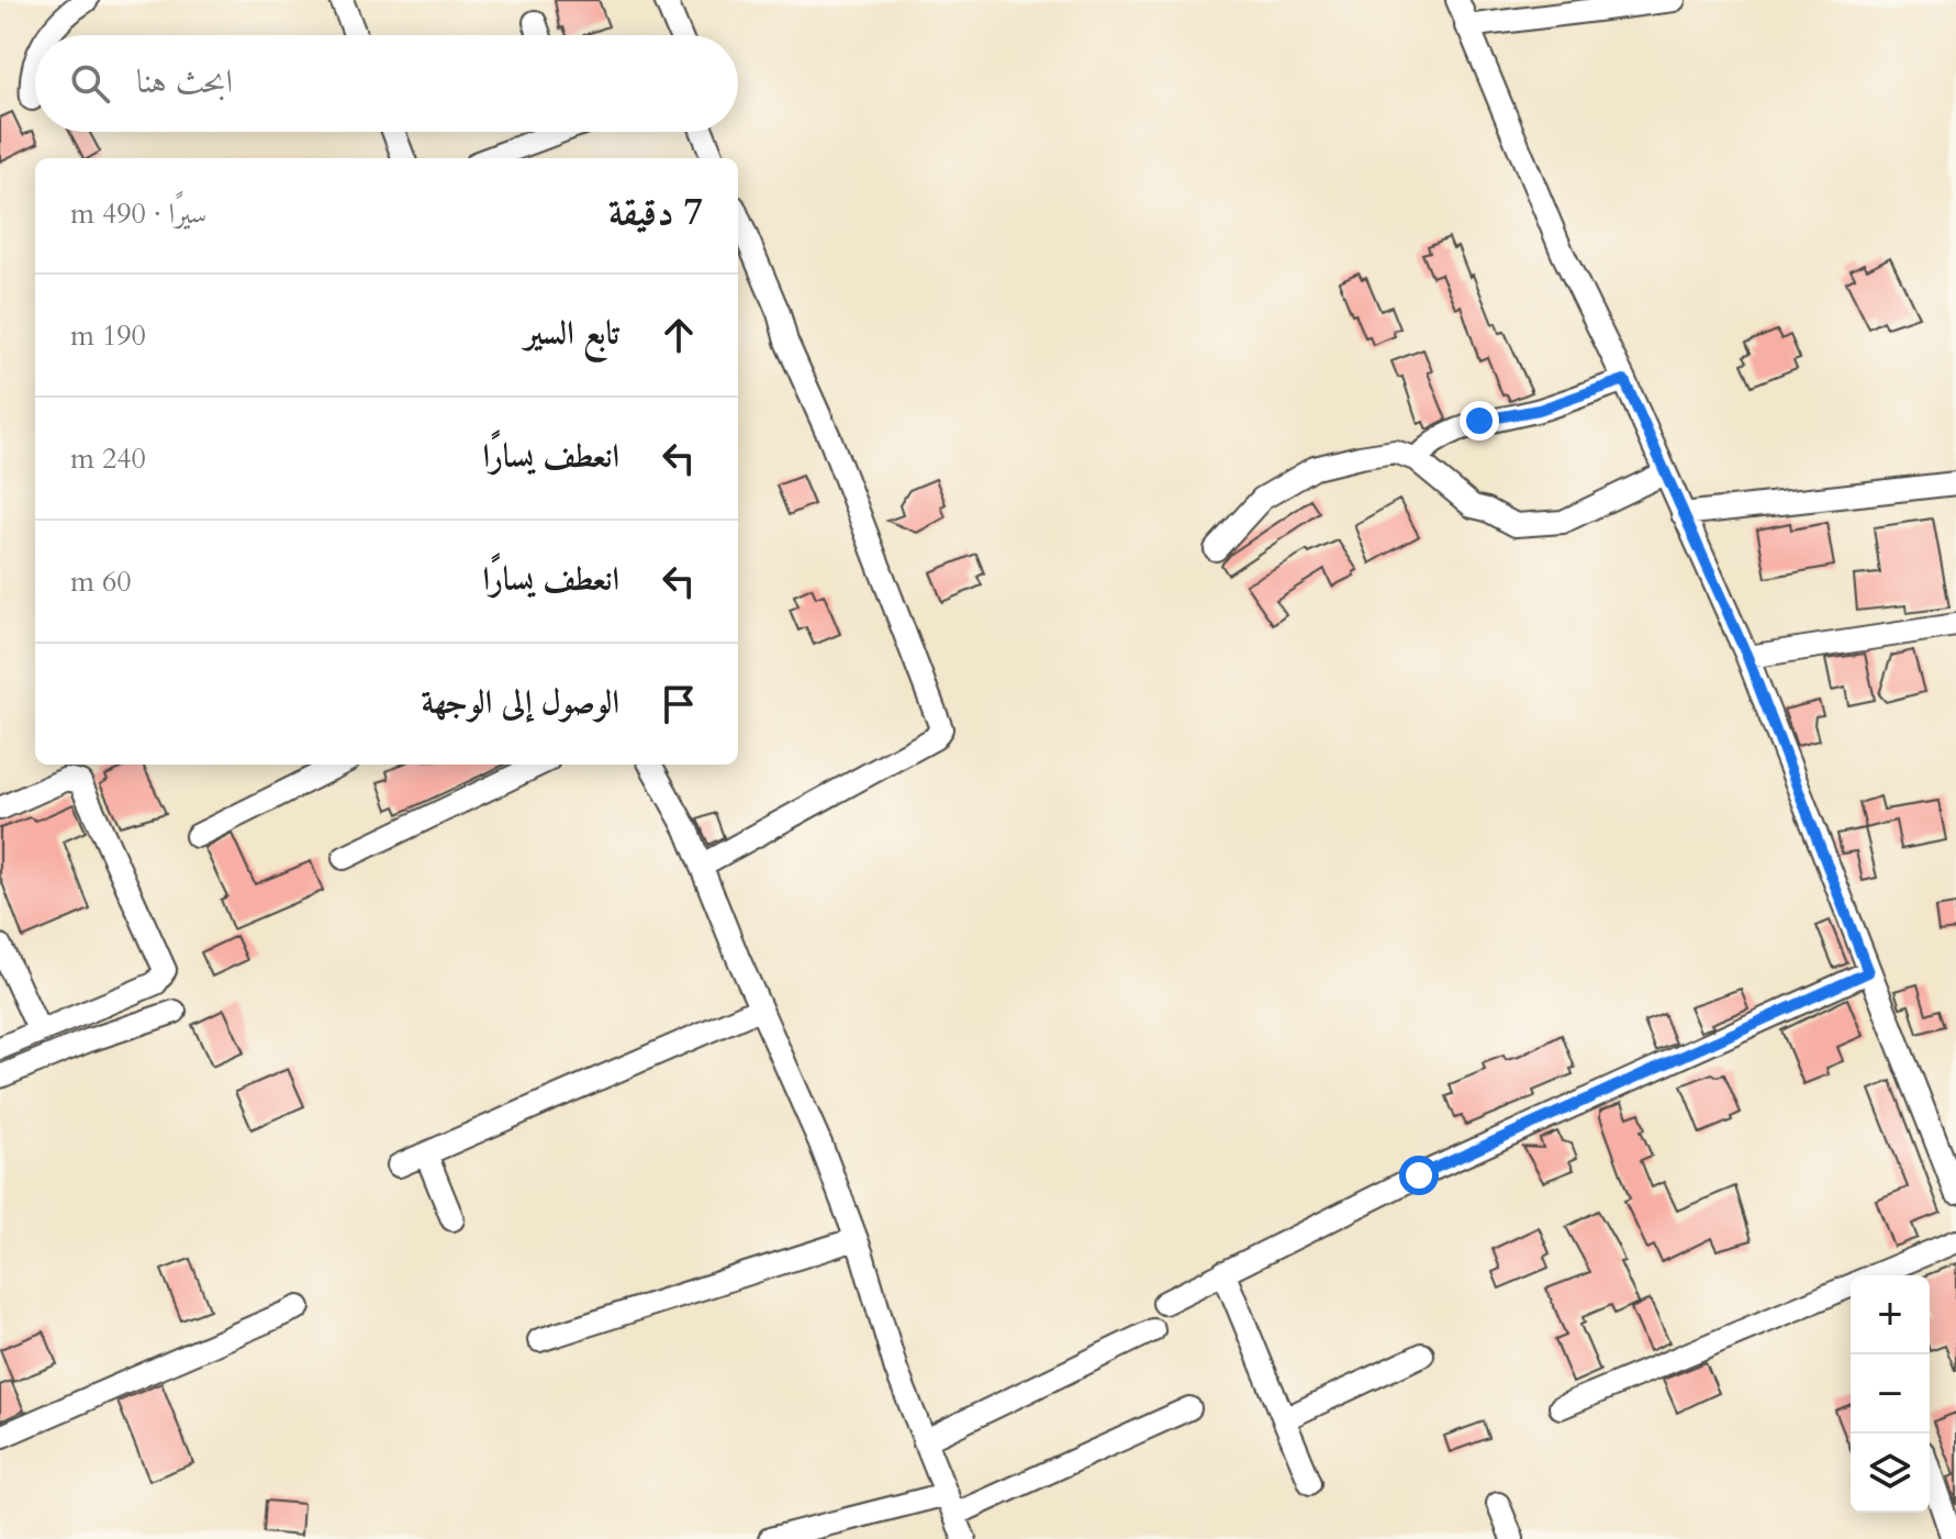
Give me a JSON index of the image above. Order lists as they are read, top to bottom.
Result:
{
  "page": {
    "search": "ابحث هنا",
    "heading": ["7 دقيقة", "سيرًا · 490 m"],
    "list": [
      ["تابع السير", "190 m"],
      ["انعطف يسارًا", "240 m"],
      ["انعطف يسارًا", "60 m"],
      "الوصول إلى الوجهة"
    ],
    "map_buttons": ["+", "−"]
  }
}
